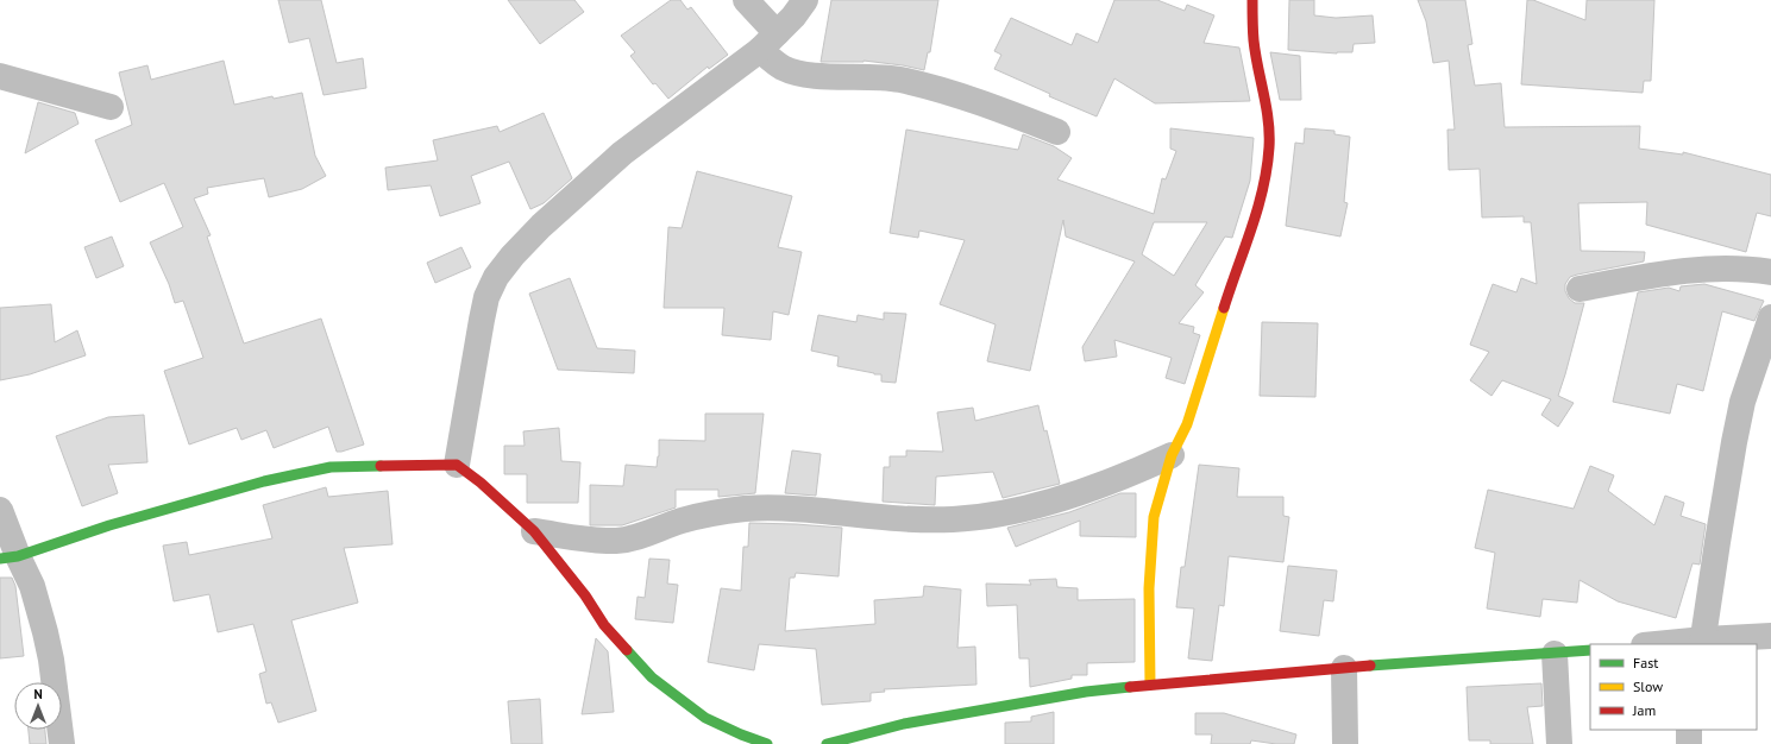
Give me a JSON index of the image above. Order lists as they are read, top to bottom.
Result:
{
  "legend": ["Fast", "Slow", "Jam"],
  "north": "top"
}
